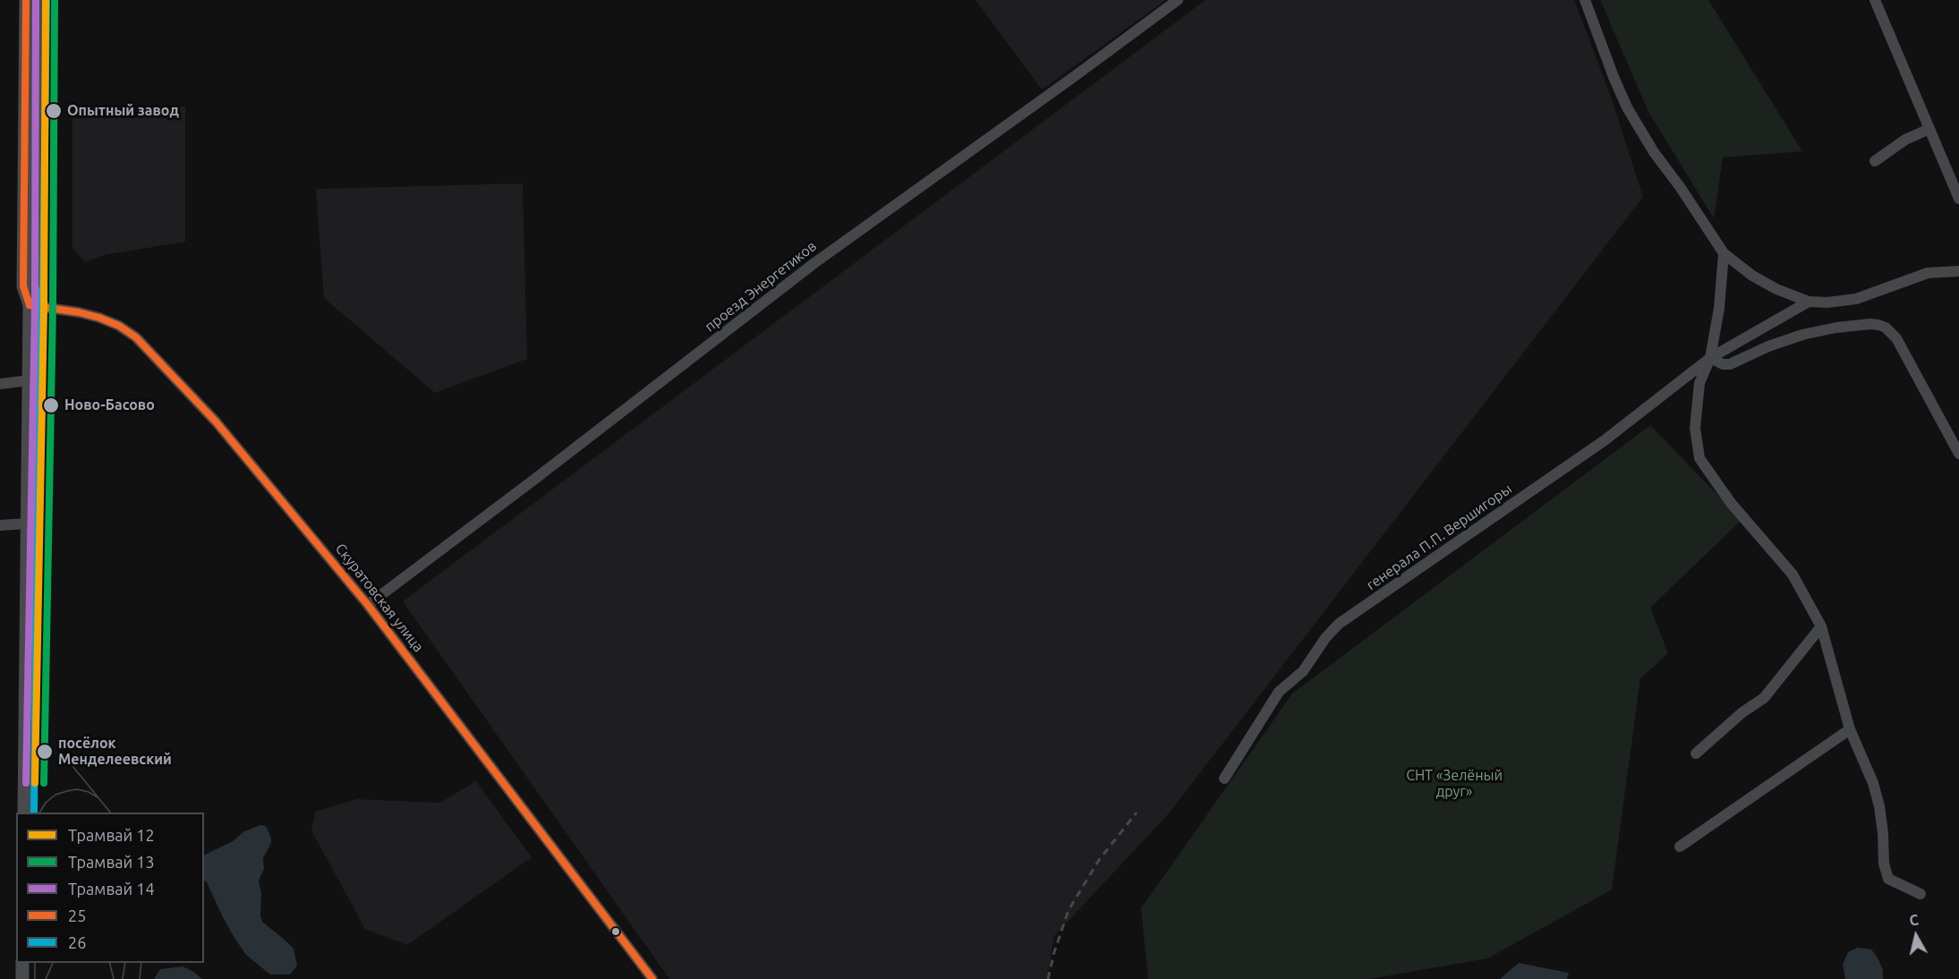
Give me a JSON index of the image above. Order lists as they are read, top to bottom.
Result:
{
  "streets": {
    "street": ["проезд Энергетиков", "генерала П.П. Вершигоры", "Скуратовская улица"]
  },
  "crossings": [
    ["проезд Энергетиков", "Скуратовская улица"]
  ],
  "parks": ["СНТ «Зелёный друг»"],
  "places": ["Опытный завод", "Ново-Басово", "посёлок Менделеевский"],
  "lines": [
    "tram line 12",
    "tram line 13",
    "tram line 14",
    "transit line 25",
    "transit line 26"
  ],
  "legend": [
    "Трамвай 12",
    "Трамвай 13",
    "Трамвай 14",
    "25",
    "26"
  ],
  "north": "top"
}
